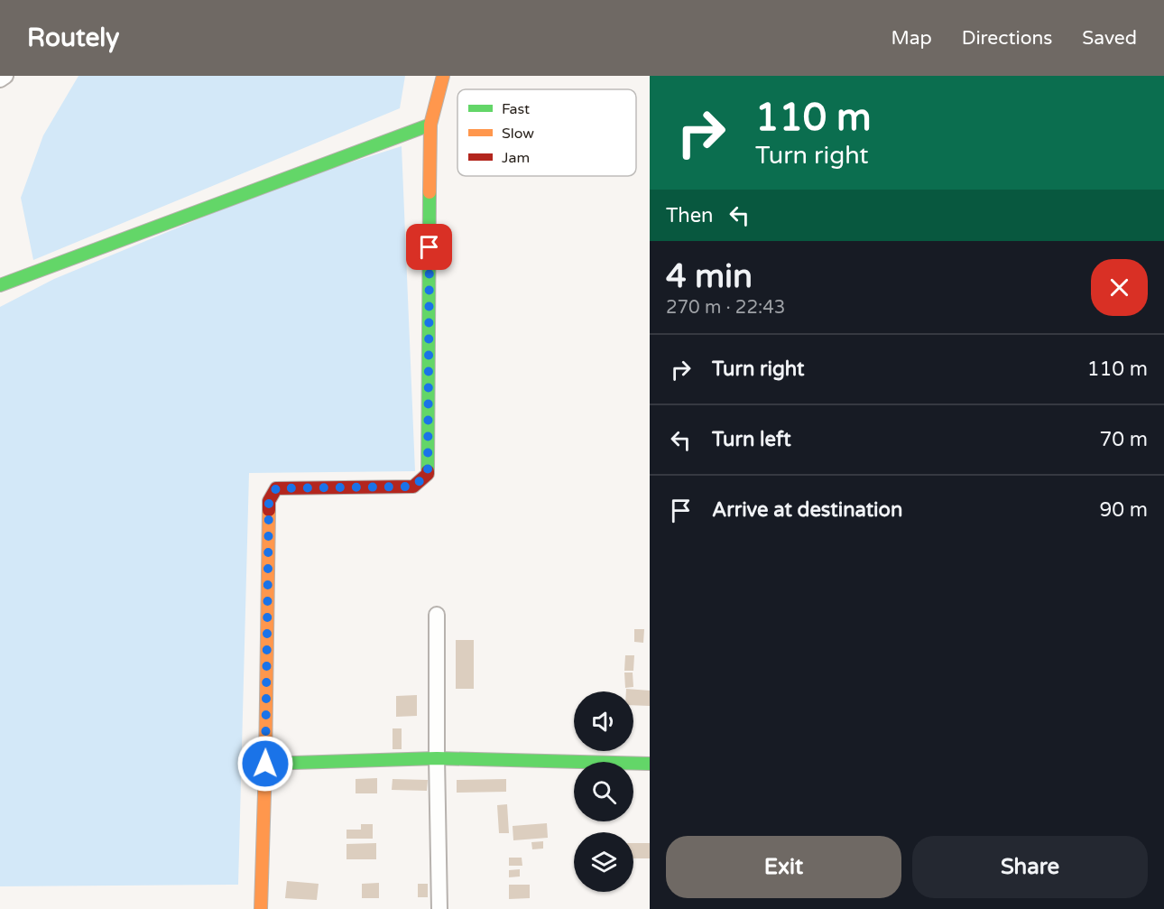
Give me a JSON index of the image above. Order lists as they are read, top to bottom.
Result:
{
  "legend": ["Fast", "Slow", "Jam"],
  "page": {
    "header": "Routely",
    "nav": ["Map", "Directions", "Saved"],
    "turn": ["110 m", "Turn right"],
    "then": "Then",
    "heading": ["4 min", "270 m · 22:43"],
    "list": [
      {
        "name": "Turn right",
        "value": "110 m"
      },
      {
        "name": "Turn left",
        "value": "70 m"
      },
      {
        "name": "Arrive at destination",
        "value": "90 m"
      }
    ],
    "buttons": ["Exit", "Share"]
  }
}
